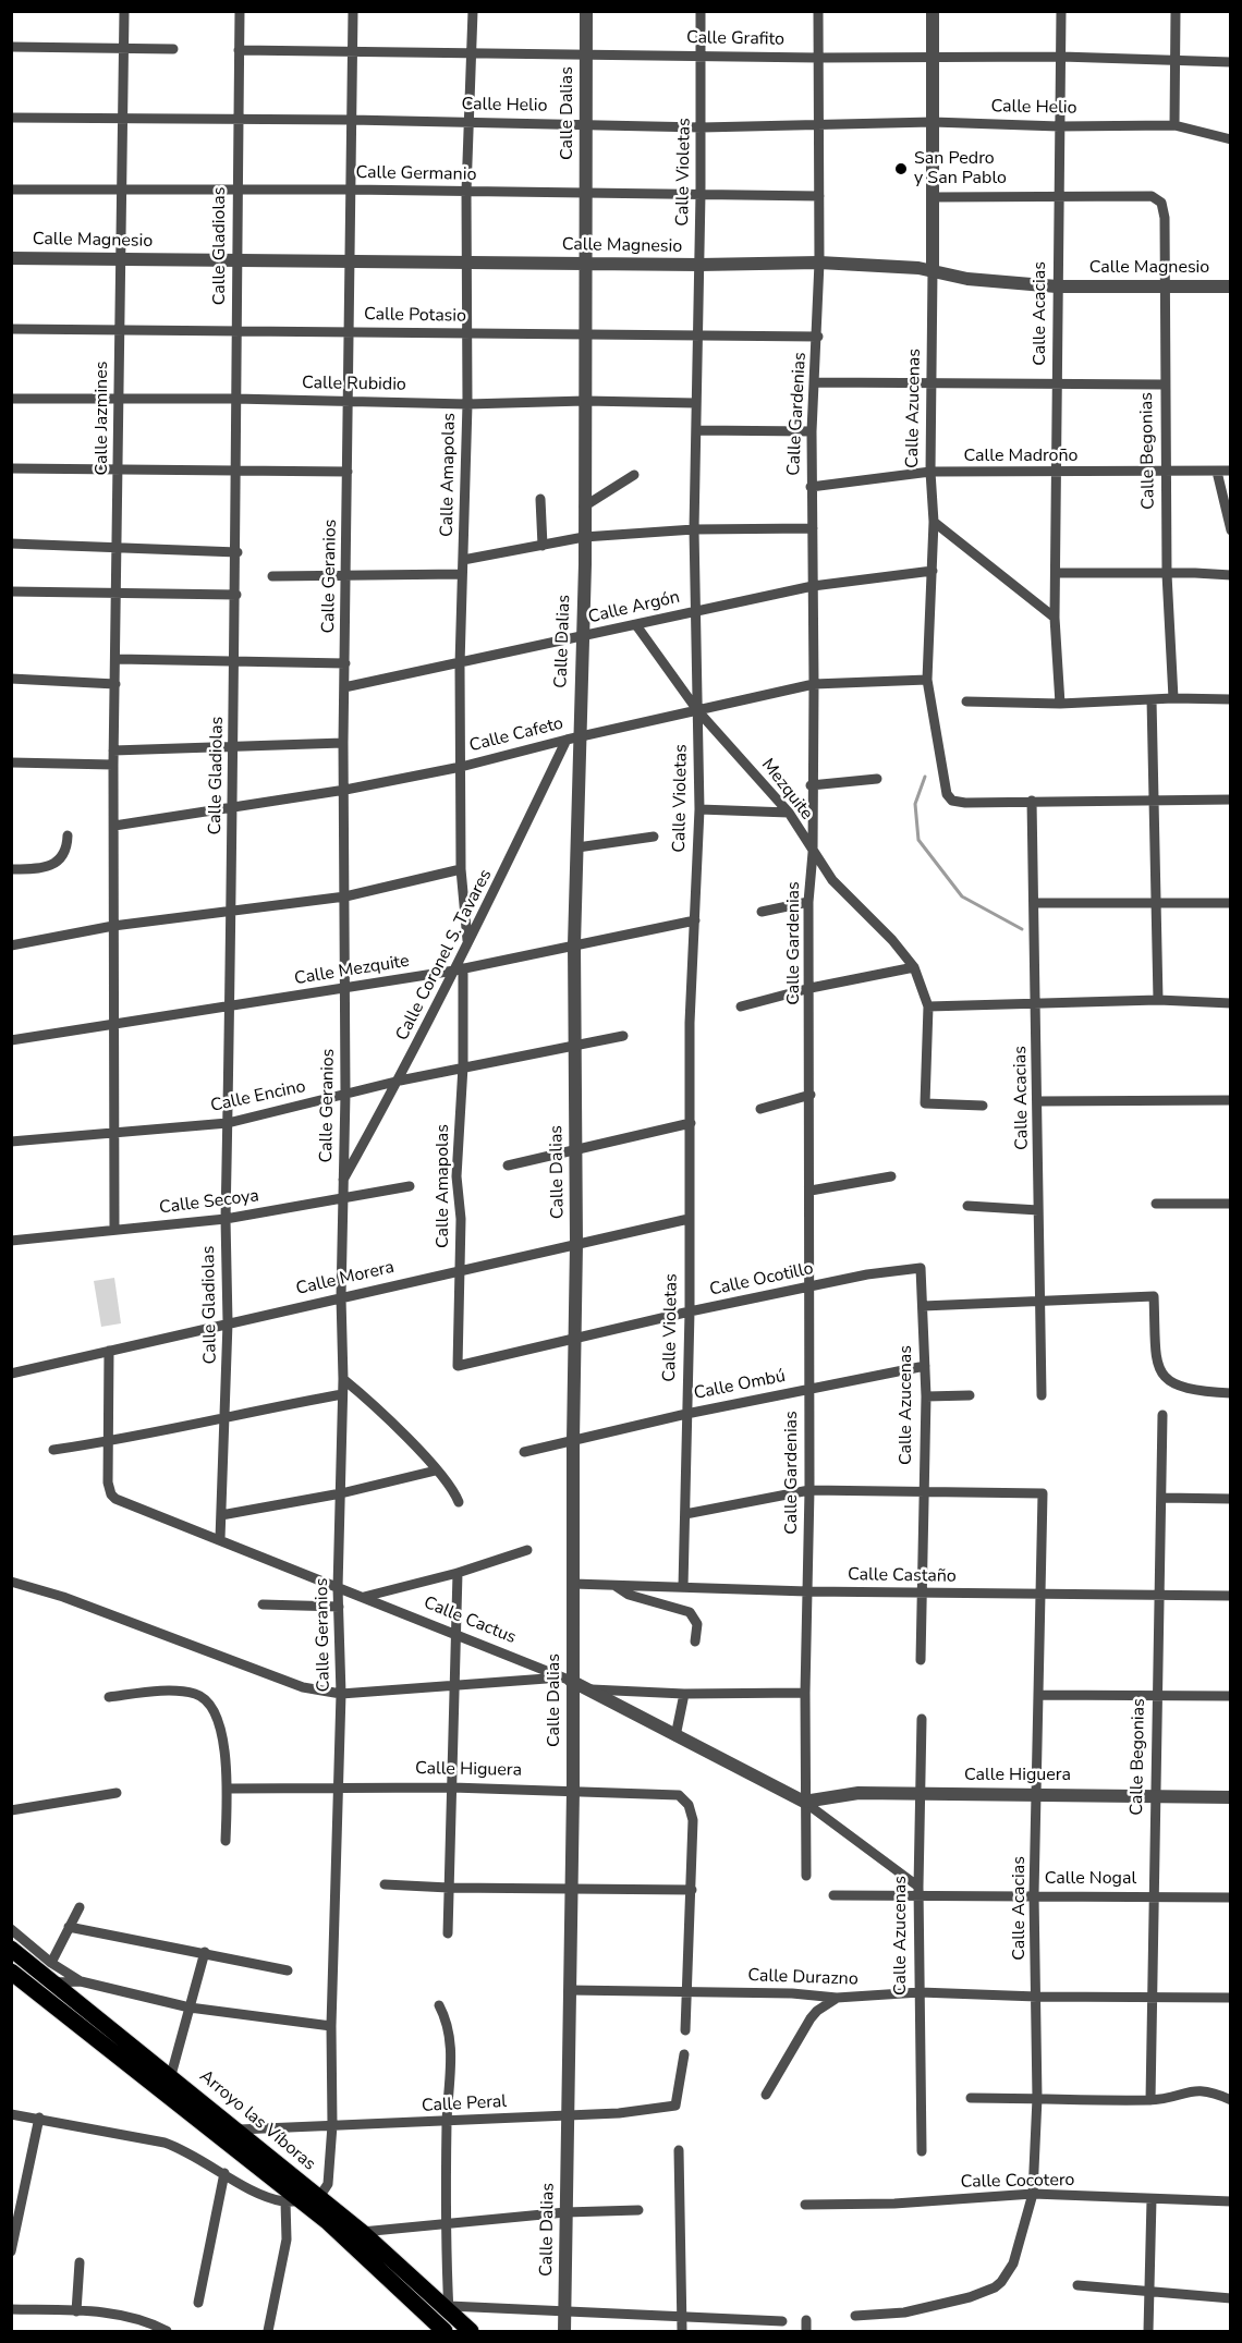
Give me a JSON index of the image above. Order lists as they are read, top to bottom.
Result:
{
  "streets": {
    "main road": ["Arroyo las Víboras"],
    "street": [
      "Calle Grafito",
      "Calle Helio",
      "Calle Dalias",
      "Calle Violetas",
      "Calle Germanio",
      "Calle Magnesio",
      "Calle Gladiolas",
      "Calle Acacias",
      "Calle Potasio",
      "Calle Rubidio",
      "Calle Azucenas",
      "Calle Gardenias",
      "Calle Jazmines",
      "Calle Begonias",
      "Calle Madroño",
      "Calle Amapolas",
      "Calle Geranios",
      "Calle Argón",
      "Calle Cafeto",
      "Mezquite",
      "Calle Coronel S. Tavares",
      "Calle Mezquite",
      "Calle Encino",
      "Calle Secoya",
      "Calle Morera",
      "Calle Ocotillo",
      "Calle Ombú",
      "Calle Castaño",
      "Calle Cactus",
      "Calle Higuera",
      "Calle Nogal",
      "Calle Durazno",
      "Calle Peral",
      "Calle Cocotero"
    ]
  },
  "crossings": [
    ["Calle Grafito", "Calle Dalias"],
    ["Calle Grafito", "Calle Violetas"],
    ["Calle Grafito", "Calle Gladiolas"],
    ["Calle Grafito", "Calle Acacias"],
    ["Calle Grafito", "Calle Azucenas"],
    ["Calle Grafito", "Calle Gardenias"],
    ["Calle Grafito", "Calle Amapolas"],
    ["Calle Grafito", "Calle Geranios"],
    ["Calle Helio", "Calle Dalias"],
    ["Calle Helio", "Calle Violetas"],
    ["Calle Helio", "Calle Gladiolas"],
    ["Calle Helio", "Calle Acacias"],
    ["Calle Helio", "Calle Azucenas"],
    ["Calle Helio", "Calle Gardenias"],
    ["Calle Helio", "Calle Jazmines"],
    ["Calle Helio", "Calle Amapolas"],
    ["Calle Helio", "Calle Geranios"],
    ["Calle Dalias", "Calle Germanio"],
    ["Calle Dalias", "Calle Magnesio"],
    ["Calle Dalias", "Calle Potasio"],
    ["Calle Dalias", "Calle Rubidio"],
    ["Calle Dalias", "Calle Argón"],
    ["Calle Dalias", "Calle Cafeto"],
    ["Calle Dalias", "Calle Coronel S. Tavares"],
    ["Calle Dalias", "Calle Mezquite"],
    ["Calle Dalias", "Calle Encino"],
    ["Calle Dalias", "Calle Morera"],
    ["Calle Dalias", "Calle Ocotillo"],
    ["Calle Dalias", "Calle Ombú"],
    ["Calle Dalias", "Calle Castaño"],
    ["Calle Dalias", "Calle Cactus"],
    ["Calle Dalias", "Calle Higuera"],
    ["Calle Dalias", "Calle Durazno"],
    ["Calle Dalias", "Calle Peral"],
    ["Calle Violetas", "Calle Germanio"],
    ["Calle Violetas", "Calle Magnesio"],
    ["Calle Violetas", "Calle Potasio"],
    ["Calle Violetas", "Calle Rubidio"],
    ["Calle Violetas", "Calle Argón"],
    ["Calle Violetas", "Calle Cafeto"],
    ["Calle Violetas", "Mezquite"],
    ["Calle Violetas", "Calle Mezquite"],
    ["Calle Violetas", "Calle Morera"],
    ["Calle Violetas", "Calle Ocotillo"],
    ["Calle Violetas", "Calle Ombú"],
    ["Calle Violetas", "Calle Castaño"],
    ["Calle Germanio", "Calle Gladiolas"],
    ["Calle Germanio", "Calle Gardenias"],
    ["Calle Germanio", "Calle Jazmines"],
    ["Calle Germanio", "Calle Amapolas"],
    ["Calle Germanio", "Calle Geranios"],
    ["Calle Magnesio", "Calle Gladiolas"],
    ["Calle Magnesio", "Calle Acacias"],
    ["Calle Magnesio", "Calle Azucenas"],
    ["Calle Magnesio", "Calle Gardenias"],
    ["Calle Magnesio", "Calle Jazmines"],
    ["Calle Magnesio", "Calle Begonias"],
    ["Calle Magnesio", "Calle Amapolas"],
    ["Calle Magnesio", "Calle Geranios"],
    ["Calle Gladiolas", "Calle Potasio"],
    ["Calle Gladiolas", "Calle Rubidio"],
    ["Calle Gladiolas", "Calle Cafeto"],
    ["Calle Gladiolas", "Calle Mezquite"],
    ["Calle Gladiolas", "Calle Encino"],
    ["Calle Gladiolas", "Calle Secoya"],
    ["Calle Gladiolas", "Calle Morera"],
    ["Calle Gladiolas", "Calle Cactus"],
    ["Calle Acacias", "Calle Azucenas"],
    ["Calle Acacias", "Calle Begonias"],
    ["Calle Acacias", "Calle Madroño"],
    ["Calle Acacias", "Calle Castaño"],
    ["Calle Acacias", "Calle Higuera"],
    ["Calle Acacias", "Calle Nogal"],
    ["Calle Acacias", "Calle Durazno"],
    ["Calle Acacias", "Calle Cocotero"],
    ["Calle Potasio", "Calle Gardenias"],
    ["Calle Potasio", "Calle Jazmines"],
    ["Calle Potasio", "Calle Amapolas"],
    ["Calle Potasio", "Calle Geranios"],
    ["Calle Rubidio", "Calle Jazmines"],
    ["Calle Rubidio", "Calle Amapolas"],
    ["Calle Rubidio", "Calle Geranios"],
    ["Calle Azucenas", "Calle Madroño"],
    ["Calle Azucenas", "Calle Argón"],
    ["Calle Azucenas", "Calle Cafeto"],
    ["Calle Azucenas", "Calle Ocotillo"],
    ["Calle Azucenas", "Calle Ombú"],
    ["Calle Azucenas", "Calle Castaño"],
    ["Calle Azucenas", "Calle Higuera"],
    ["Calle Azucenas", "Calle Nogal"],
    ["Calle Azucenas", "Calle Durazno"],
    ["Calle Gardenias", "Calle Madroño"],
    ["Calle Gardenias", "Calle Argón"],
    ["Calle Gardenias", "Calle Cafeto"],
    ["Calle Gardenias", "Mezquite"],
    ["Calle Gardenias", "Calle Ocotillo"],
    ["Calle Gardenias", "Calle Ombú"],
    ["Calle Gardenias", "Calle Castaño"],
    ["Calle Gardenias", "Calle Cactus"],
    ["Calle Gardenias", "Calle Higuera"],
    ["Calle Jazmines", "Calle Cafeto"],
    ["Calle Jazmines", "Calle Mezquite"],
    ["Calle Jazmines", "Calle Encino"],
    ["Calle Jazmines", "Calle Secoya"],
    ["Calle Begonias", "Calle Madroño"],
    ["Calle Begonias", "Calle Castaño"],
    ["Calle Begonias", "Calle Higuera"],
    ["Calle Begonias", "Calle Nogal"],
    ["Calle Begonias", "Calle Durazno"],
    ["Calle Amapolas", "Calle Argón"],
    ["Calle Amapolas", "Calle Cafeto"],
    ["Calle Amapolas", "Calle Coronel S. Tavares"],
    ["Calle Amapolas", "Calle Mezquite"],
    ["Calle Amapolas", "Calle Encino"],
    ["Calle Amapolas", "Calle Morera"],
    ["Calle Amapolas", "Calle Ocotillo"],
    ["Calle Geranios", "Calle Argón"],
    ["Calle Geranios", "Calle Cafeto"],
    ["Calle Geranios", "Calle Coronel S. Tavares"],
    ["Calle Geranios", "Calle Mezquite"],
    ["Calle Geranios", "Calle Encino"],
    ["Calle Geranios", "Calle Secoya"],
    ["Calle Geranios", "Calle Morera"],
    ["Calle Geranios", "Calle Cactus"],
    ["Calle Geranios", "Calle Higuera"],
    ["Calle Geranios", "Calle Peral"],
    ["Calle Geranios", "Arroyo las Víboras"],
    ["Calle Argón", "Mezquite"],
    ["Calle Cafeto", "Mezquite"],
    ["Calle Cafeto", "Calle Coronel S. Tavares"],
    ["Calle Coronel S. Tavares", "Calle Mezquite"],
    ["Calle Coronel S. Tavares", "Calle Encino"],
    ["Calle Cactus", "Calle Higuera"],
    ["Calle Peral", "Arroyo las Víboras"]
  ],
  "places": ["San Pedro y San Pablo"]
}
